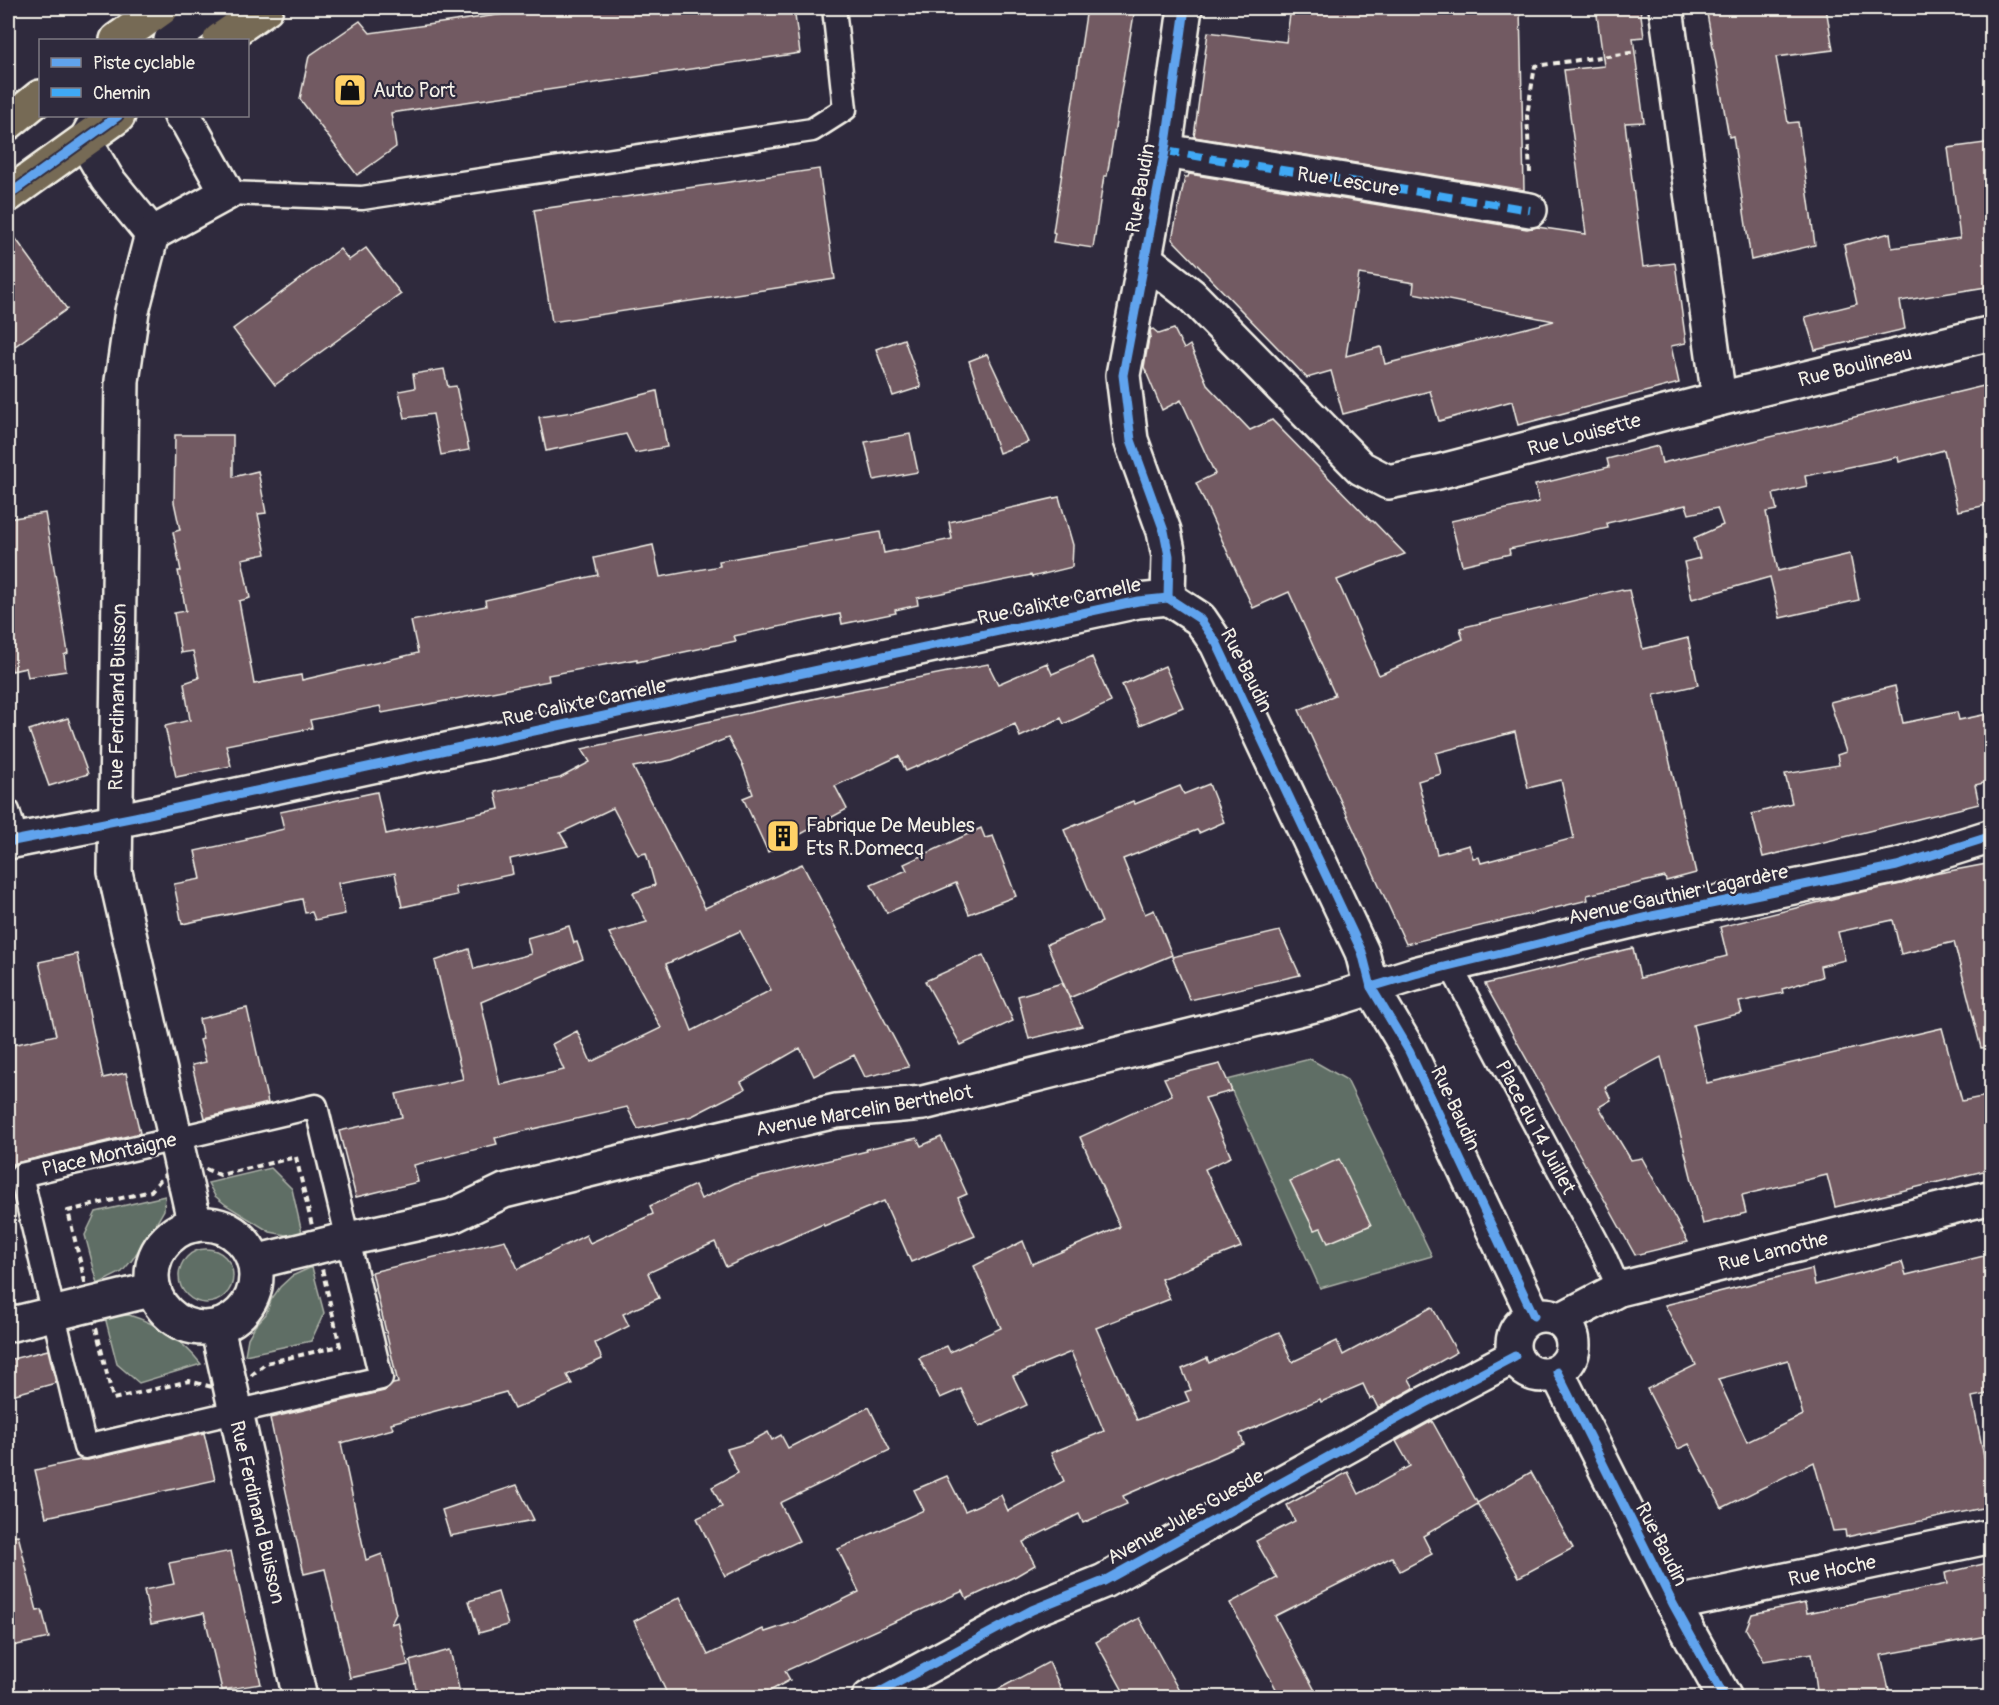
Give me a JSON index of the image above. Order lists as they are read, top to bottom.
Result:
{
  "streets": {
    "street": [
      "Rue Lescure",
      "Rue Baudin",
      "Rue Boulineau",
      "Rue Louisette",
      "Rue Calixte Camelle",
      "Rue Ferdinand Buisson",
      "Avenue Gauthier Lagardère",
      "Avenue Marcelin Berthelot",
      "Rue Lamothe",
      "Avenue Jules Guesde",
      "Rue Hoche"
    ],
    "lane": ["Place du 14 Juillet", "Place Montaigne"]
  },
  "crossings": [
    ["Rue Lescure", "Rue Baudin"],
    ["Rue Baudin", "Rue Louisette"],
    ["Rue Baudin", "Rue Calixte Camelle"],
    ["Rue Baudin", "Avenue Gauthier Lagardère"],
    ["Rue Baudin", "Avenue Marcelin Berthelot"],
    ["Rue Baudin", "Rue Lamothe"],
    ["Rue Baudin", "Avenue Jules Guesde"],
    ["Rue Baudin", "Rue Hoche"],
    ["Rue Boulineau", "Rue Louisette"],
    ["Rue Calixte Camelle", "Rue Ferdinand Buisson"],
    ["Rue Ferdinand Buisson", "Avenue Marcelin Berthelot"],
    ["Rue Ferdinand Buisson", "Place Montaigne"],
    ["Avenue Gauthier Lagardère", "Avenue Marcelin Berthelot"],
    ["Avenue Gauthier Lagardère", "Place du 14 Juillet"],
    ["Avenue Marcelin Berthelot", "Place Montaigne"],
    ["Place du 14 Juillet", "Rue Lamothe"],
    ["Rue Lamothe", "Avenue Jules Guesde"]
  ],
  "places": {
    "shop": ["Auto Port"],
    "building": ["Fabrique De Meubles Ets R.Domecq"]
  },
  "legend": ["Piste cyclable", "Chemin"]
}
